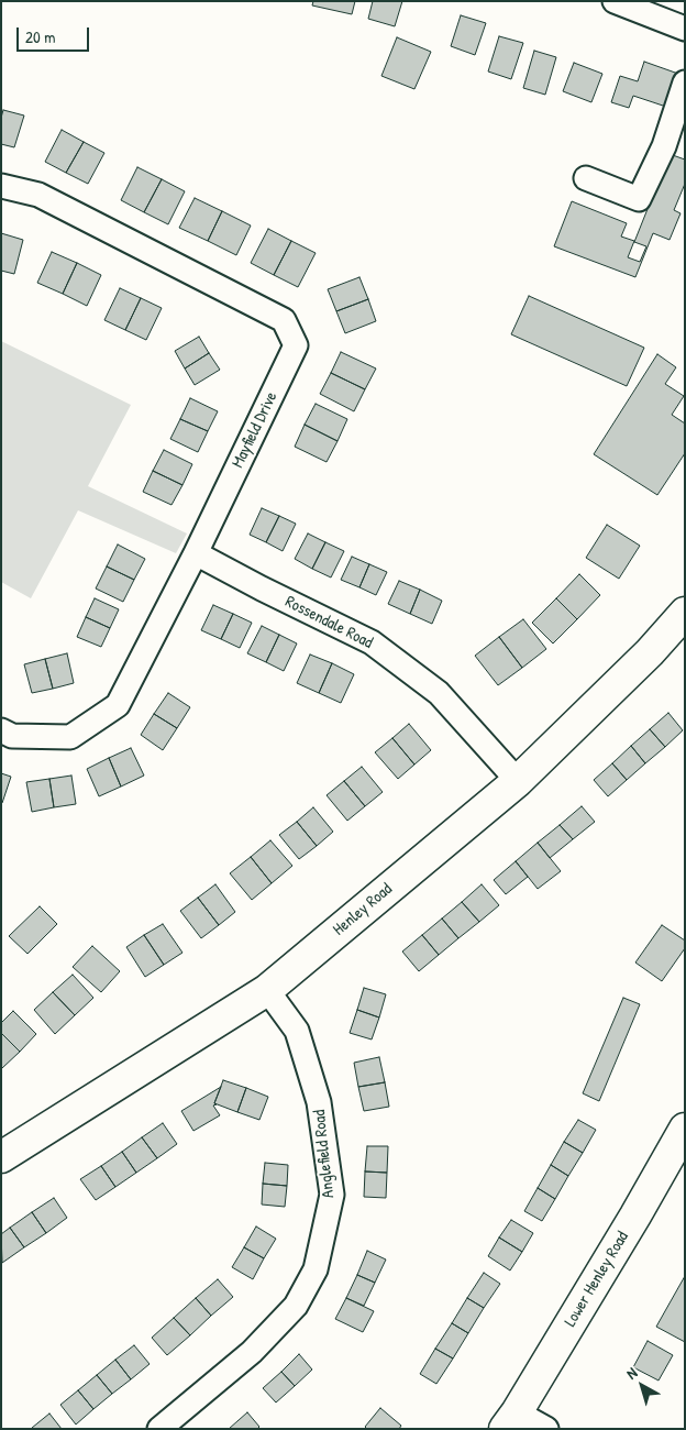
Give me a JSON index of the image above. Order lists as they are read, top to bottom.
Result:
{
  "streets": {
    "main road": ["Henley Road", "Lower Henley Road"],
    "street": ["Mayfield Drive", "Rossendale Road", "Anglefield Road"]
  },
  "crossings": [
    ["Mayfield Drive", "Rossendale Road"],
    ["Rossendale Road", "Henley Road"],
    ["Henley Road", "Anglefield Road"]
  ],
  "scale_bar": "20 m",
  "north": "top left"
}
